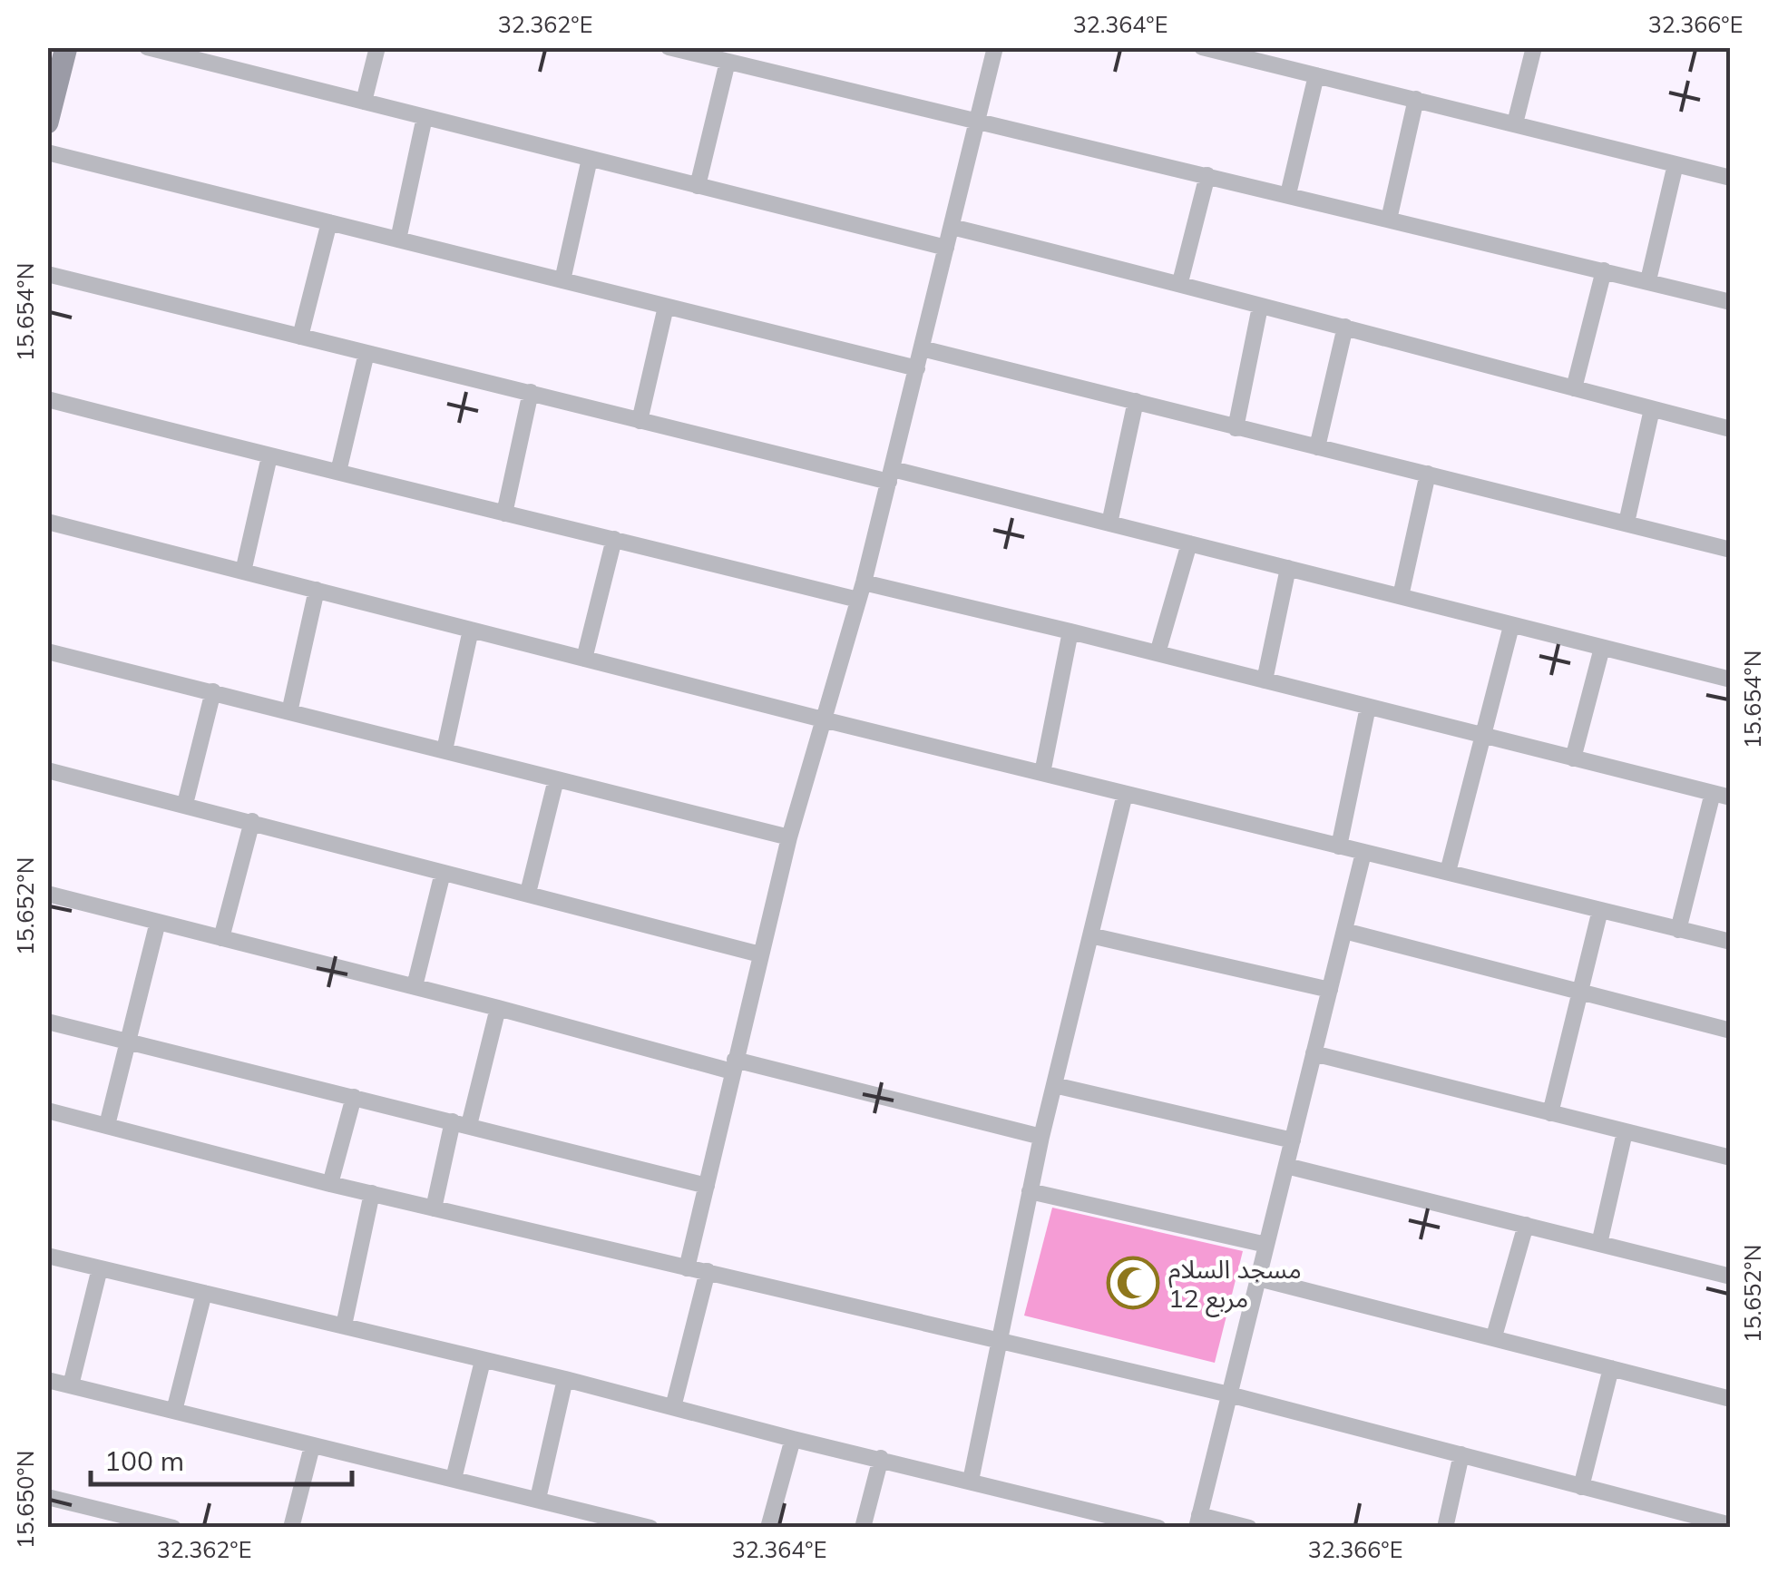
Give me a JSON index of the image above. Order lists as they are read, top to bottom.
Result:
{
  "places": {
    "mosque": ["مسجد السلام مربع 12"]
  },
  "scale_bar": "100 m",
  "coordinates": [
    "32.362°E",
    "32.364°E",
    "32.366°E",
    "15.654°N",
    "15.652°N",
    "15.650°N"
  ]
}
